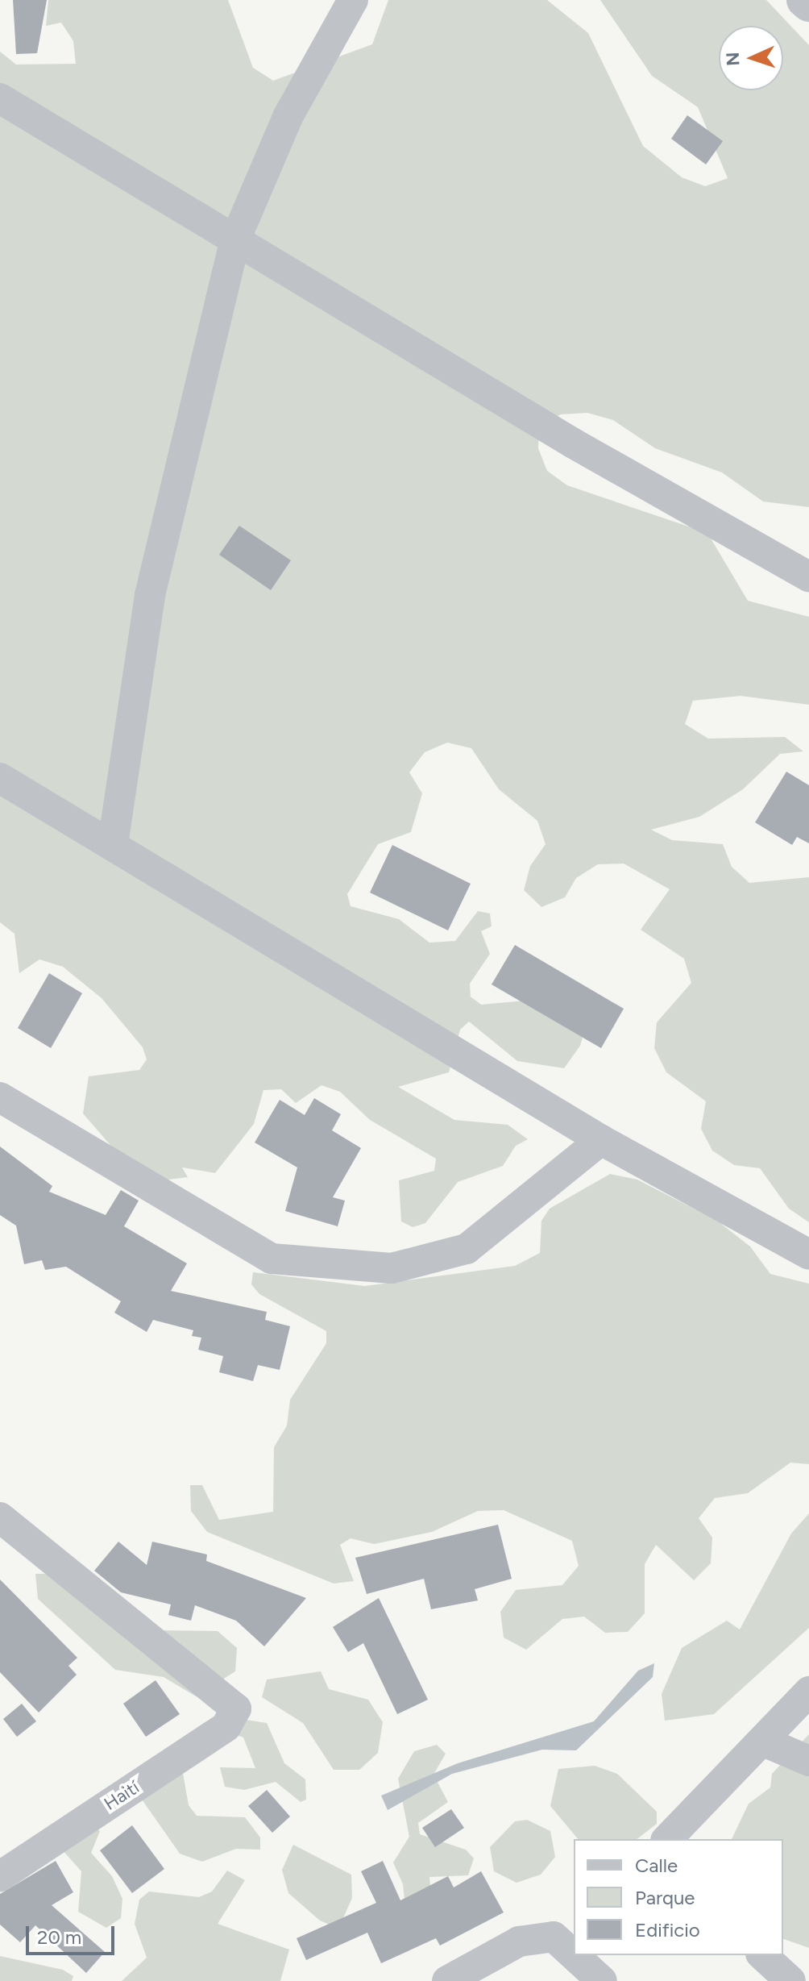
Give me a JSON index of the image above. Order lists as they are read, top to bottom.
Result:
{
  "streets": {
    "street": ["Haití"]
  },
  "legend": ["Calle", "Parque", "Edificio"],
  "scale_bar": "20 m",
  "north": "left"
}
